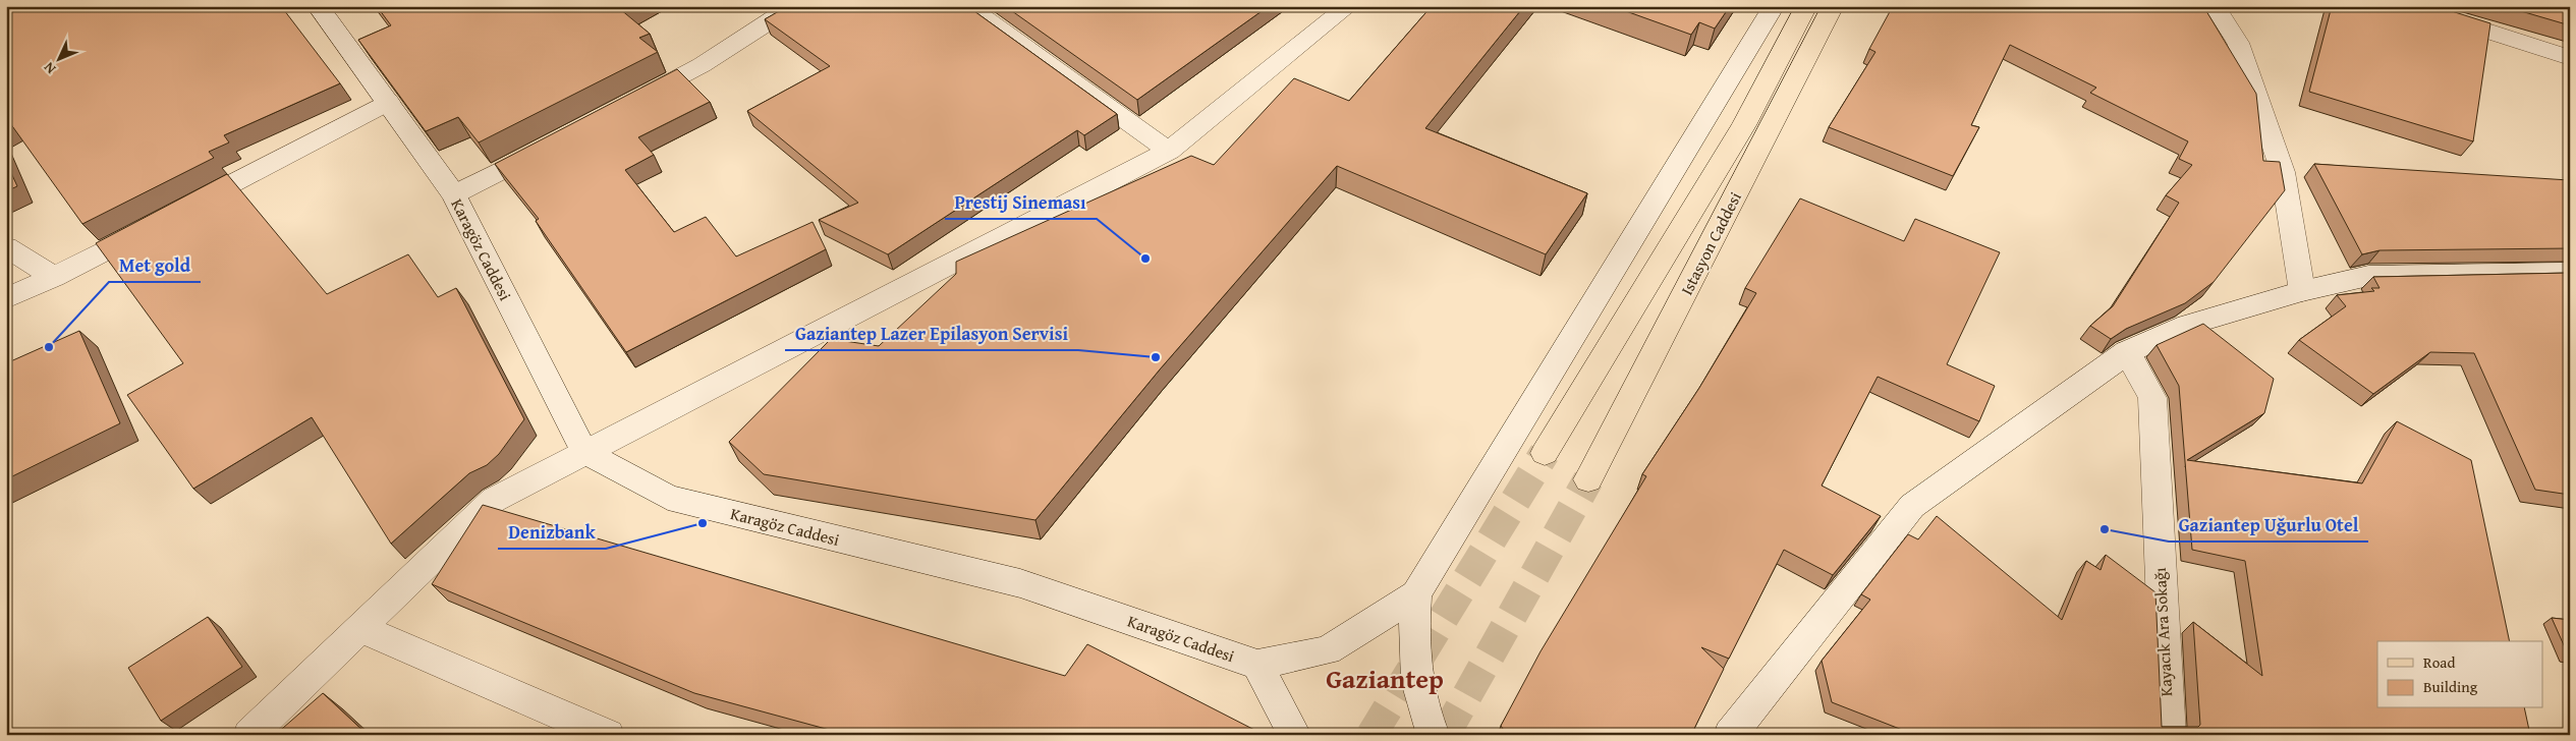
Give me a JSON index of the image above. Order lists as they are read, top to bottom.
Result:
{
  "streets": {
    "main road": ["Istasyon Caddesi"],
    "street": ["Karagöz Caddesi", "Kayacık Ara Sokağı"]
  },
  "districts": ["Gaziantep"],
  "places": [
    "Prestij Sineması",
    "Met gold",
    "Gaziantep Lazer Epilasyon Servisi",
    "Denizbank",
    "Gaziantep Uğurlu Otel"
  ],
  "legend": ["Road", "Building"],
  "north": "bottom left"
}
